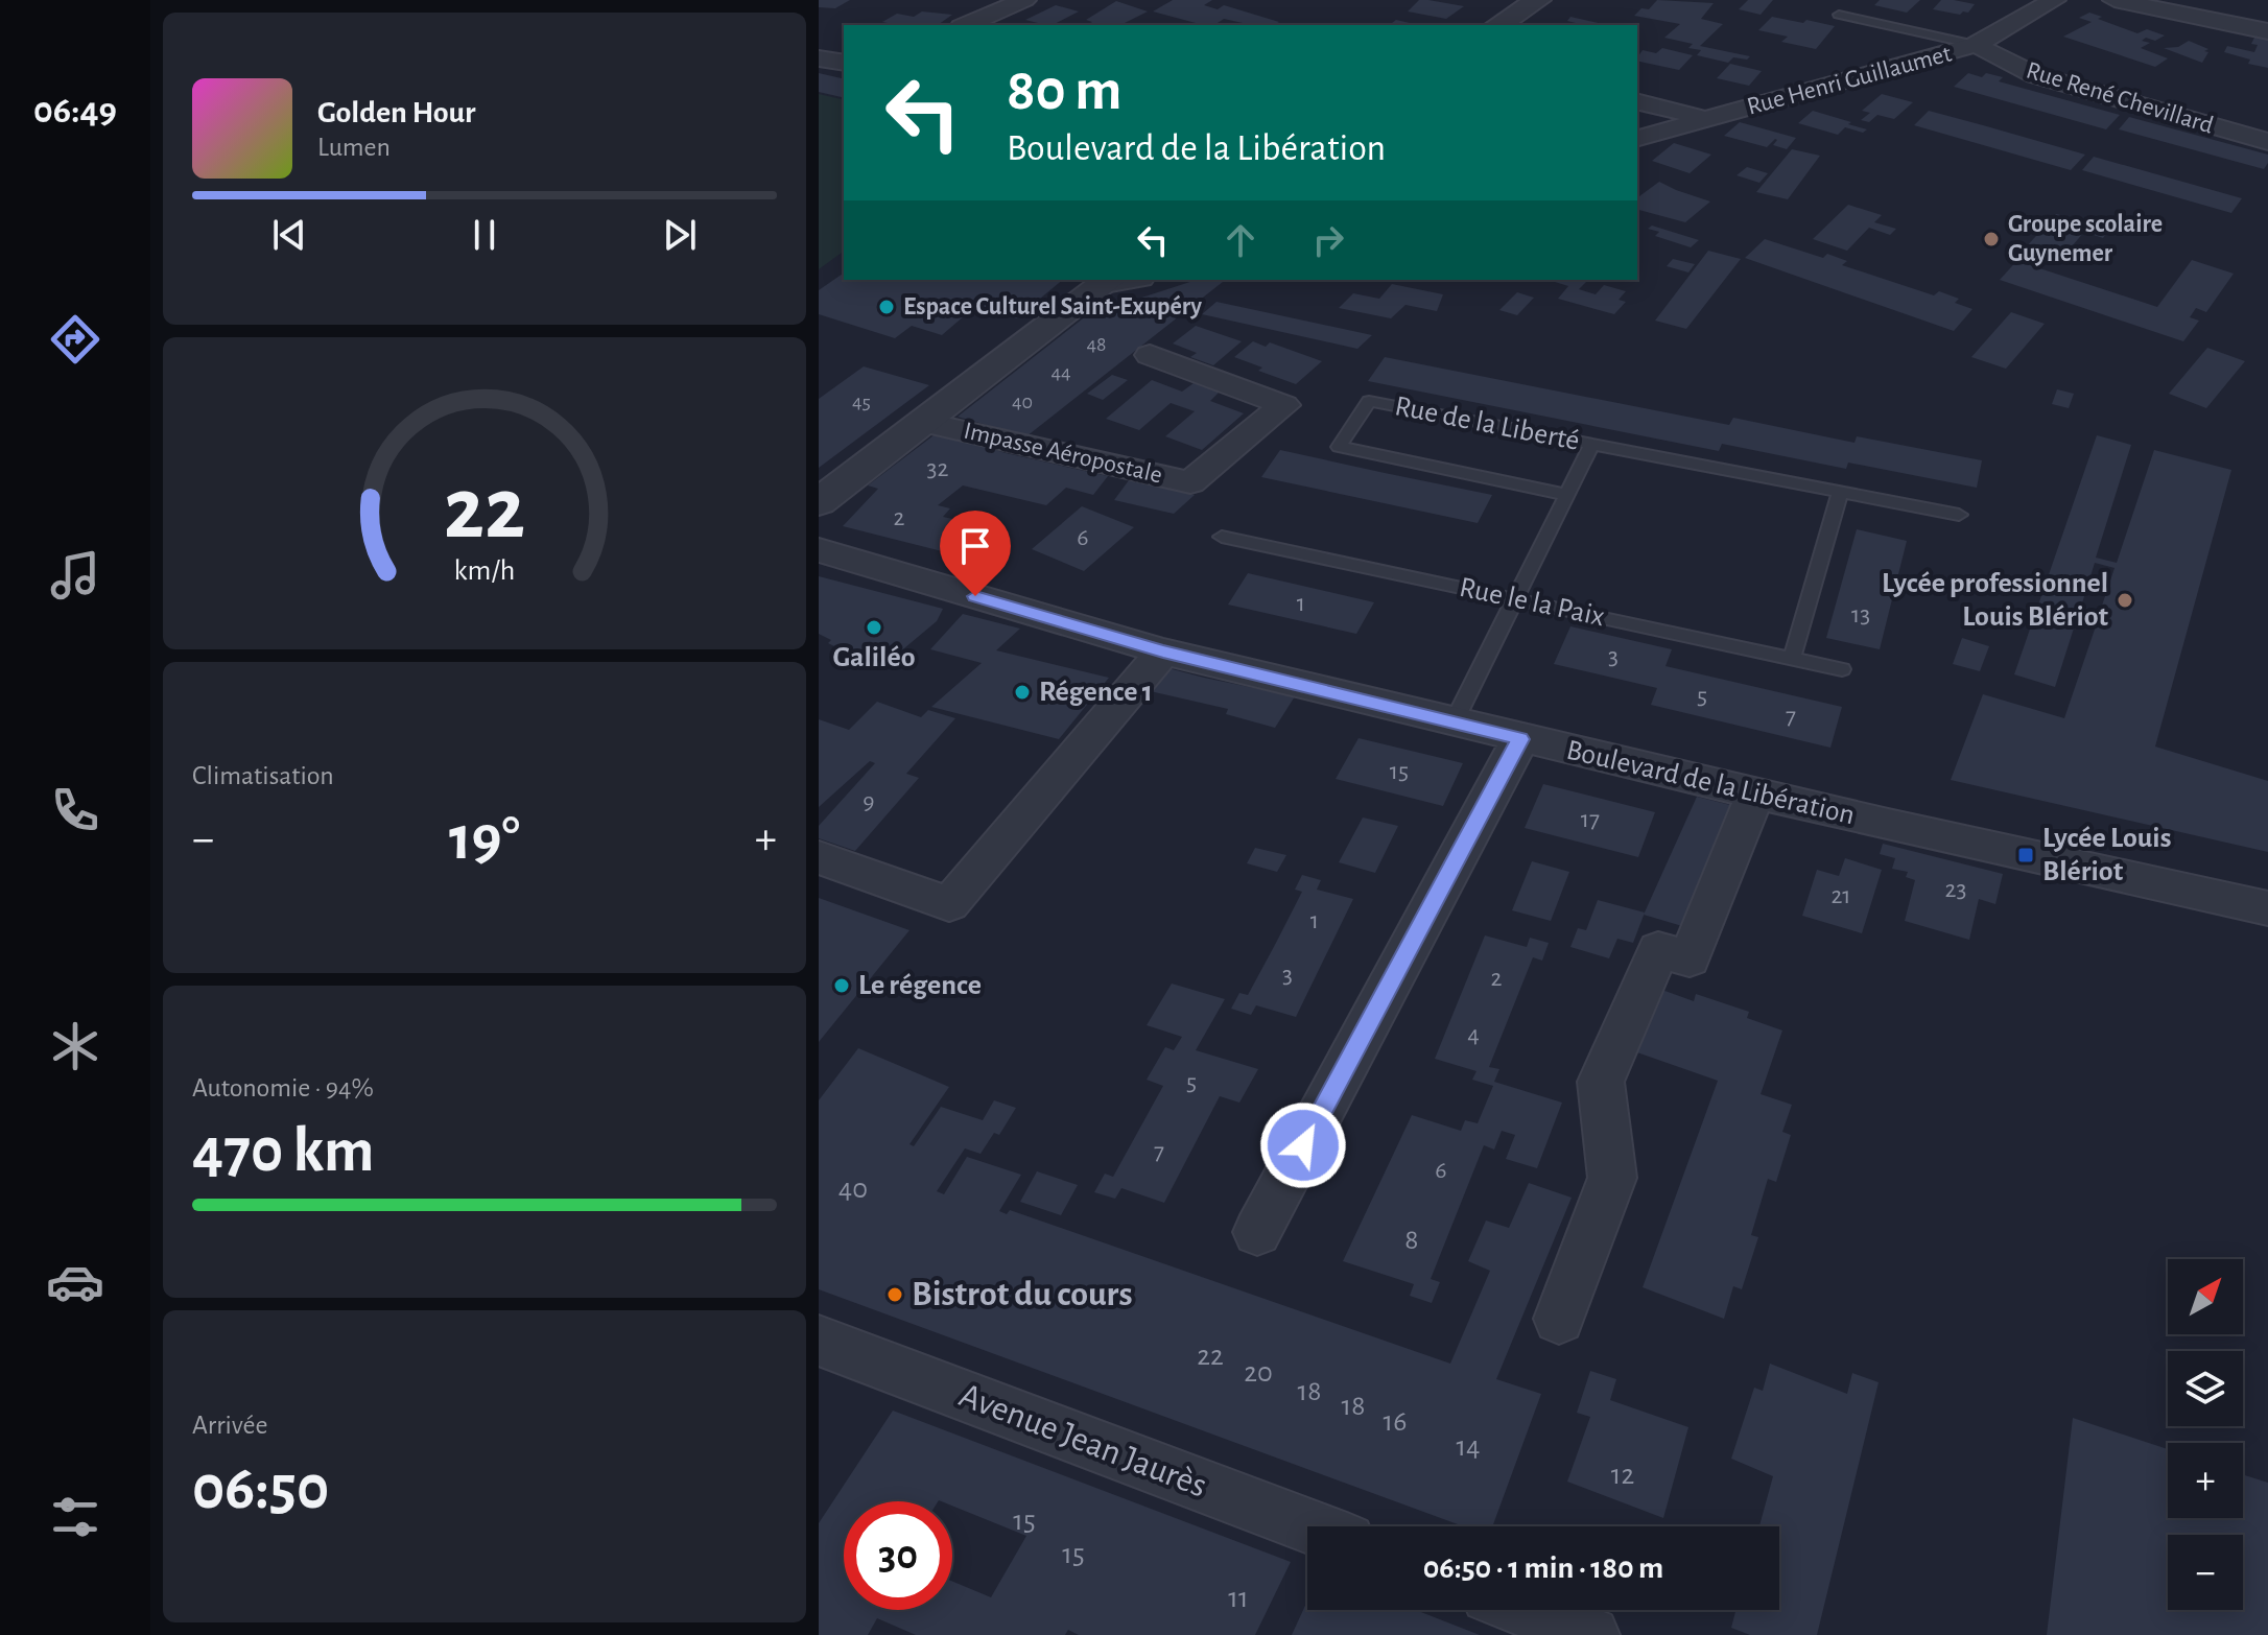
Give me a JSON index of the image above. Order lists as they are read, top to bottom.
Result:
{
  "streets": {
    "street": [
      "Rue Henri Guillaumet",
      "Rue René Chevillard",
      "Impasse Aéropostale",
      "Boulevard de la Libération",
      "Avenue Jean Jaurès"
    ],
    "lane": ["Rue de la Liberté", "Rue le la Paix"]
  },
  "crossings": [
    ["Rue Henri Guillaumet", "Rue René Chevillard"]
  ],
  "places": {
    "other": [
      "Groupe scolaire Guynemer",
      "Espace Culturel Saint-Exupéry",
      "Lycée professionnel Louis Blériot",
      "Galiléo",
      "Régence 1",
      "Le régence",
      "Bistrot du cours"
    ],
    "transit": ["Lycée Louis Blériot"]
  },
  "house_numbers": [
    "48",
    "44",
    "45",
    "40",
    "32",
    "2",
    "6",
    "1",
    "13",
    "3",
    "5",
    "7",
    "15",
    "9",
    "17",
    "23",
    "21",
    "1",
    "3",
    "2",
    "4",
    "5",
    "7",
    "6",
    "40",
    "8",
    "22",
    "20",
    "18",
    "18",
    "16",
    "14",
    "12",
    "15",
    "15",
    "11"
  ],
  "north": "top right",
  "page": {
    "tabs": "06:49",
    "turn": ["80 m", "Boulevard de la Libération"],
    "song": ["Golden Hour", "Lumen"],
    "tile": [
      "Climatisation",
      ["Autonomie · 94%", "470 km"],
      ["Arrivée", "06:50"]
    ],
    "heat": ["−", "19°", "+"],
    "map_buttons": ["+", "−"],
    "limit": "30",
    "trip": "06:50 · 1 min · 180 m",
    "gauge": ["22", "km/h"]
  }
}
